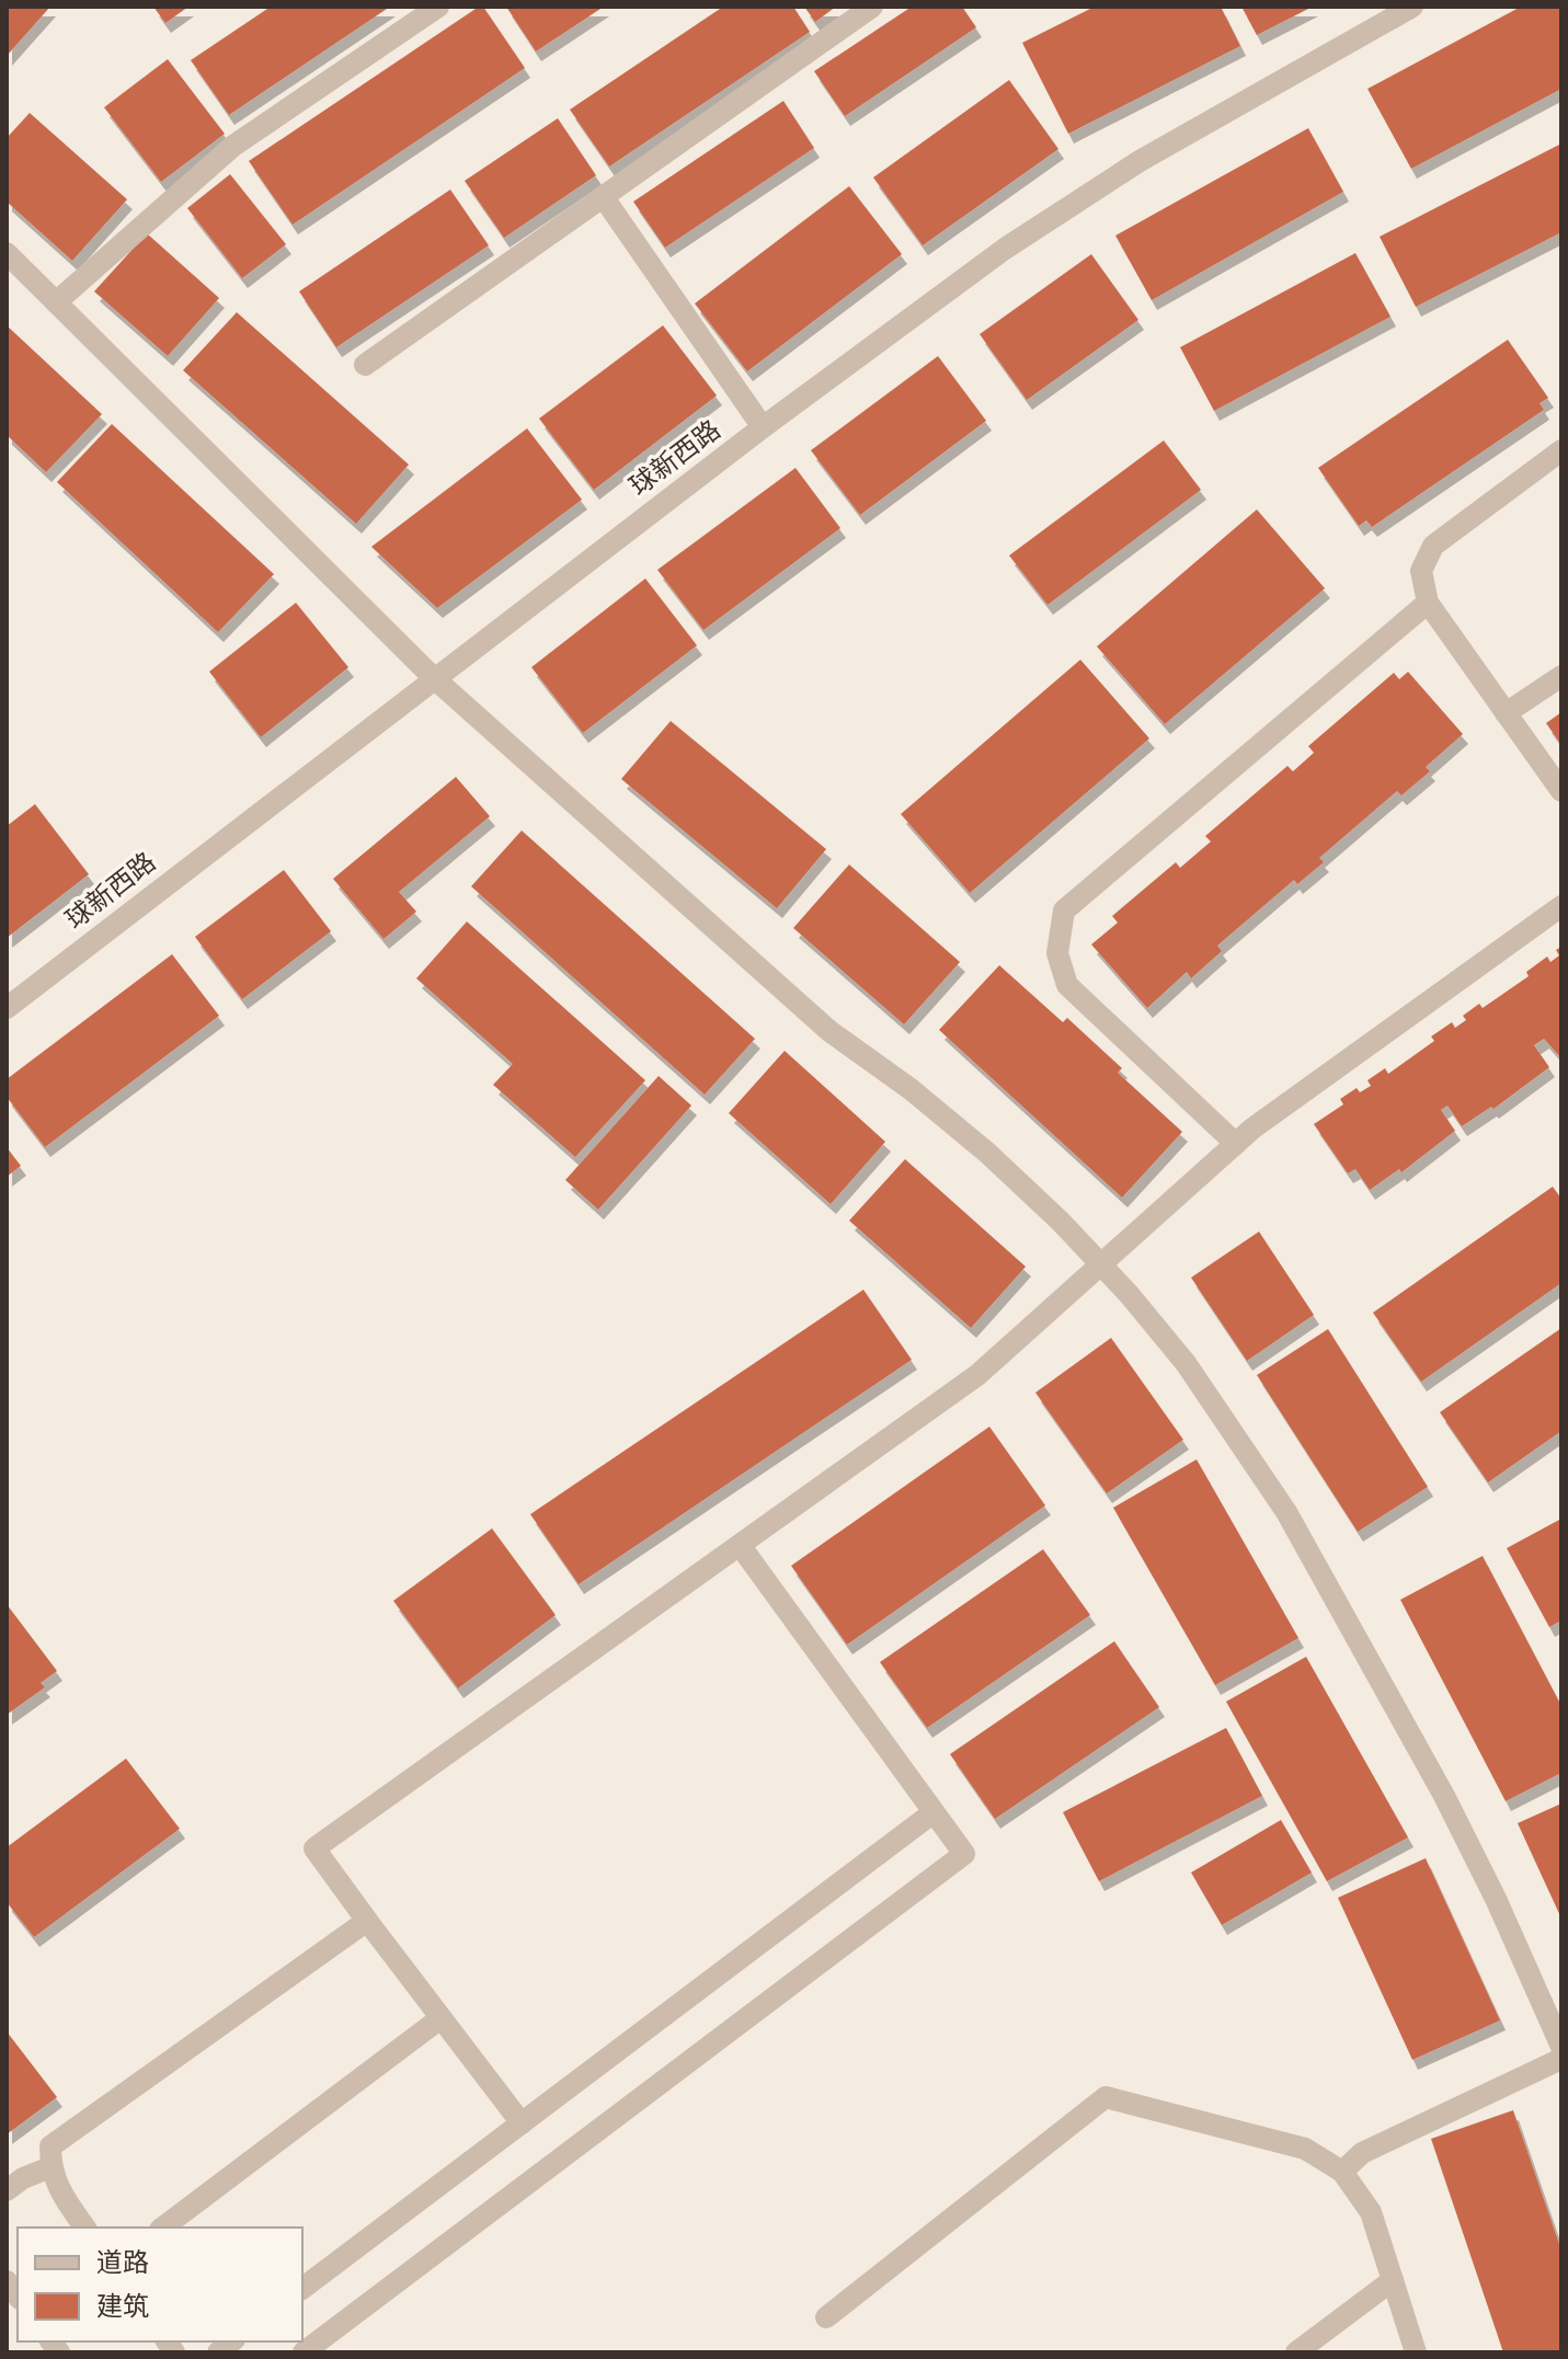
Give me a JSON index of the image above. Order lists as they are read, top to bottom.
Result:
{
  "streets": {
    "street": ["球新西路"]
  },
  "legend": ["道路", "建筑"]
}
